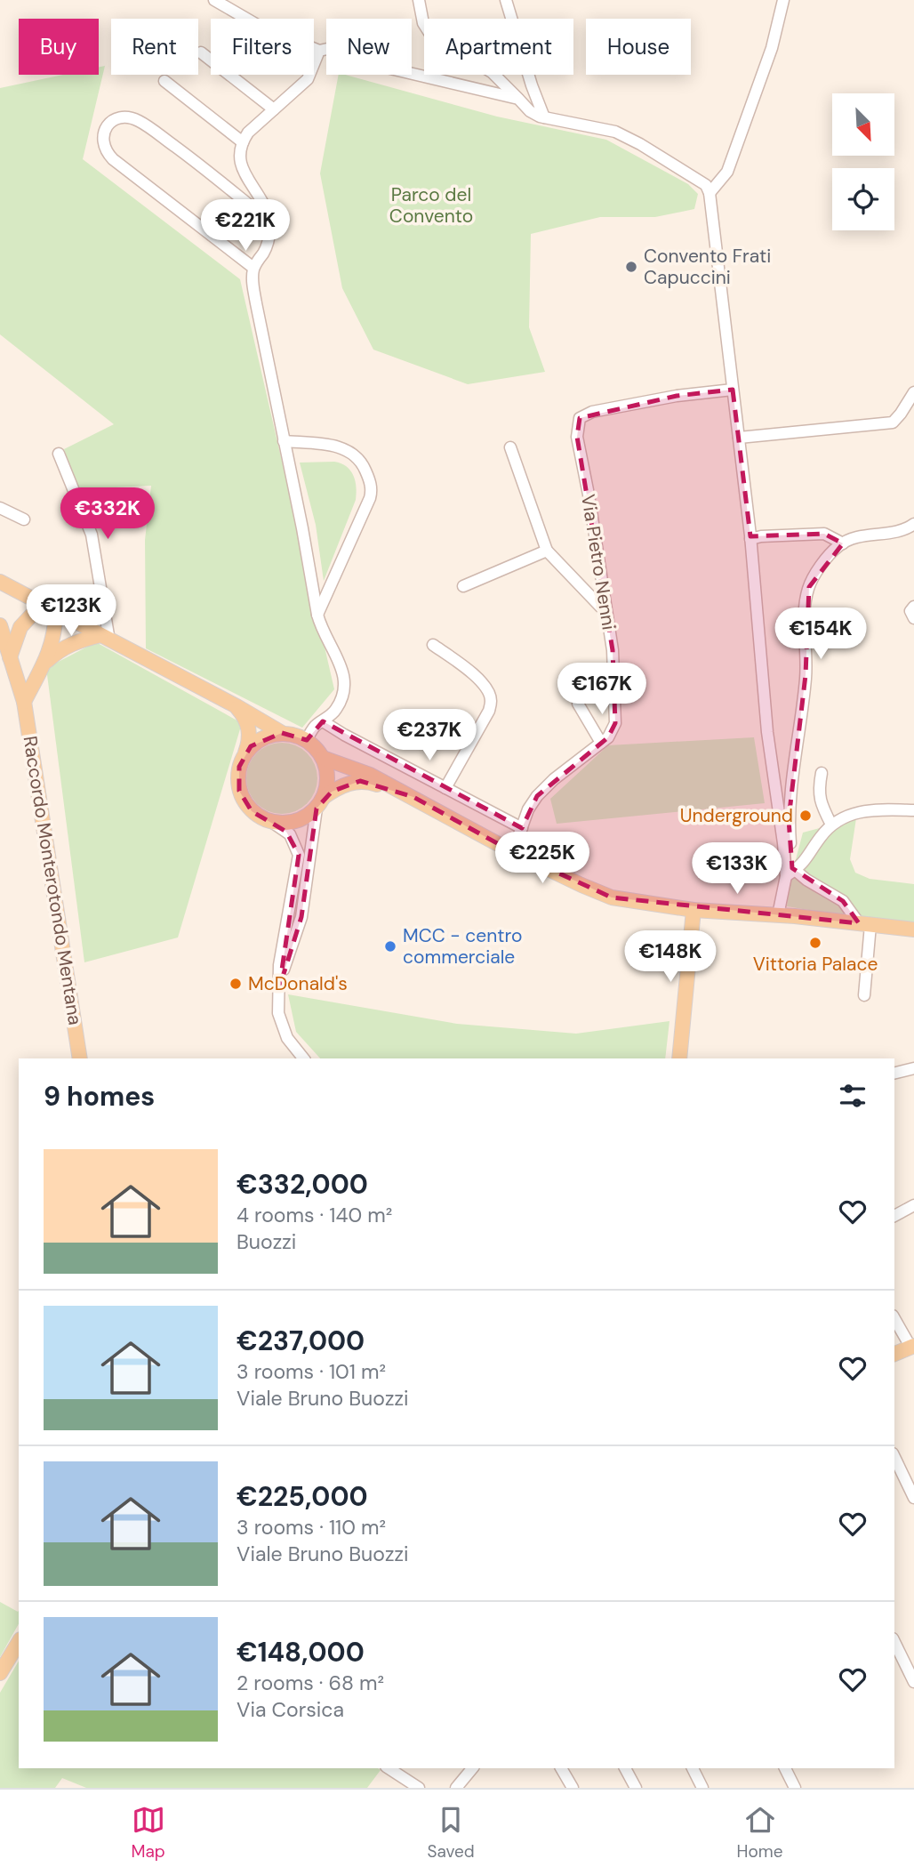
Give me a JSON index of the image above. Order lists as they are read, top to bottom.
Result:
{
  "streets": {
    "main road": ["Raccordo Monterotondo Mentana"],
    "street": ["Via Pietro Nenni"]
  },
  "parks": ["Parco del Convento"],
  "places": [
    "Convento Frati Capuccini",
    "Underground",
    "Vittoria Palace",
    "MCC - centro commerciale",
    "McDonald's"
  ],
  "north": "bottom right",
  "page": {
    "chip": [
      "Buy",
      "Rent",
      "Filters",
      "New",
      "Apartment",
      "House"
    ],
    "price": [
      "€221K",
      "€332K",
      "€123K",
      "€154K",
      "€167K",
      "€237K",
      "€225K",
      "€133K",
      "€148K"
    ],
    "heading": "9 homes",
    "list": [
      {
        "name": "€332,000",
        "note": "4 rooms · 140 m² · Buozzi"
      },
      {
        "name": "€237,000",
        "note": "3 rooms · 101 m² · Viale Bruno Buozzi"
      },
      {
        "name": "€225,000",
        "note": "3 rooms · 110 m² · Viale Bruno Buozzi"
      },
      {
        "name": "€148,000",
        "note": "2 rooms · 68 m² · Via Corsica"
      }
    ],
    "tabs": ["Map", "Saved", "Home"]
  }
}
